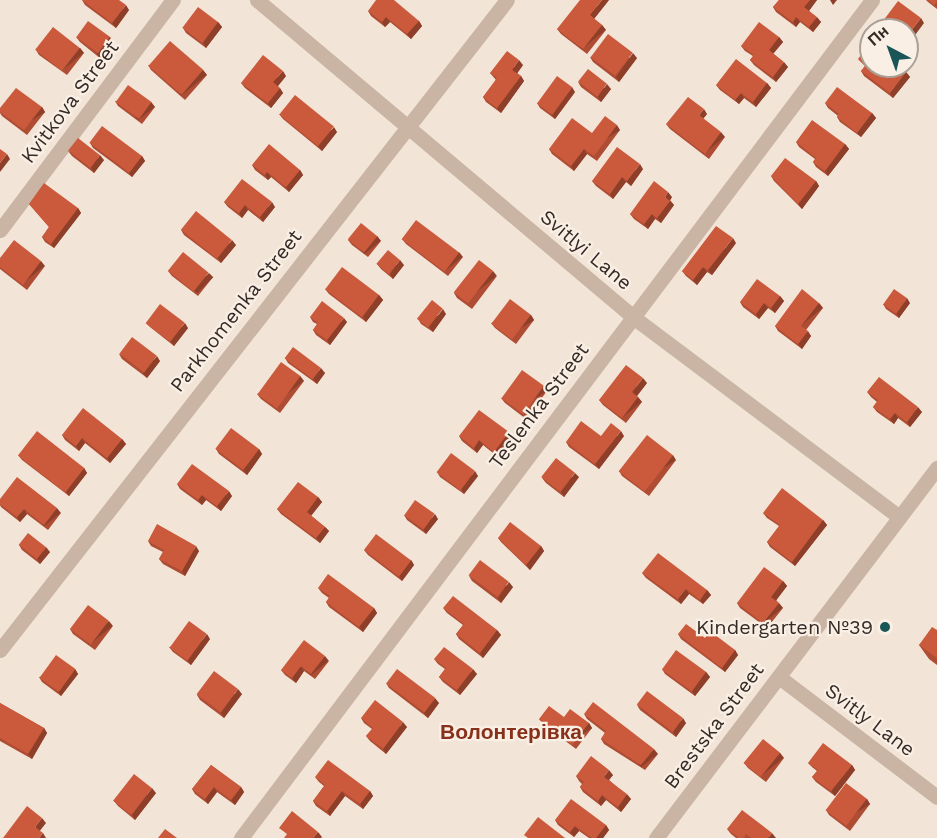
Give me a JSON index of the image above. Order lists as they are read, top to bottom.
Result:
{
  "streets": {
    "street": [
      "Kvitkova Street",
      "Svitlyi Lane",
      "Parkhomenka Street",
      "Teslenka Street",
      "Svitly Lane",
      "Brestska Street"
    ]
  },
  "crossings": [
    ["Svitlyi Lane", "Parkhomenka Street"],
    ["Svitlyi Lane", "Teslenka Street"],
    ["Svitlyi Lane", "Brestska Street"],
    ["Svitly Lane", "Brestska Street"]
  ],
  "districts": ["Волонтерівка"],
  "places": ["Kindergarten №39"],
  "north": "top left"
}
